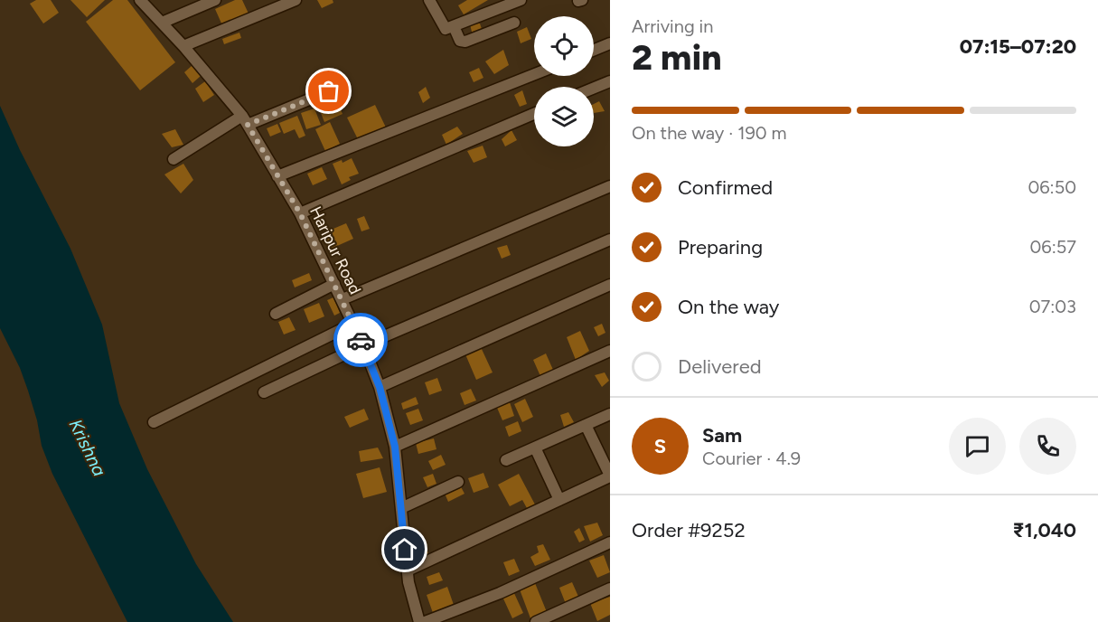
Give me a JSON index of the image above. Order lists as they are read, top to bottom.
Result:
{
  "streets": {
    "street": ["Haripur Road"]
  },
  "water": ["Krishna"],
  "page": {
    "heading": ["2 min", "Arriving in", "07:15–07:20"],
    "panel": [
      "Sam",
      "Courier · 4.9",
      "Order #9252",
      "₹1,040"
    ],
    "bar": "On the way · 190 m",
    "list": [
      ["Confirmed", "06:50"],
      ["Preparing", "06:57"],
      ["On the way", "07:03"],
      "Delivered"
    ],
    "round": "S"
  }
}
